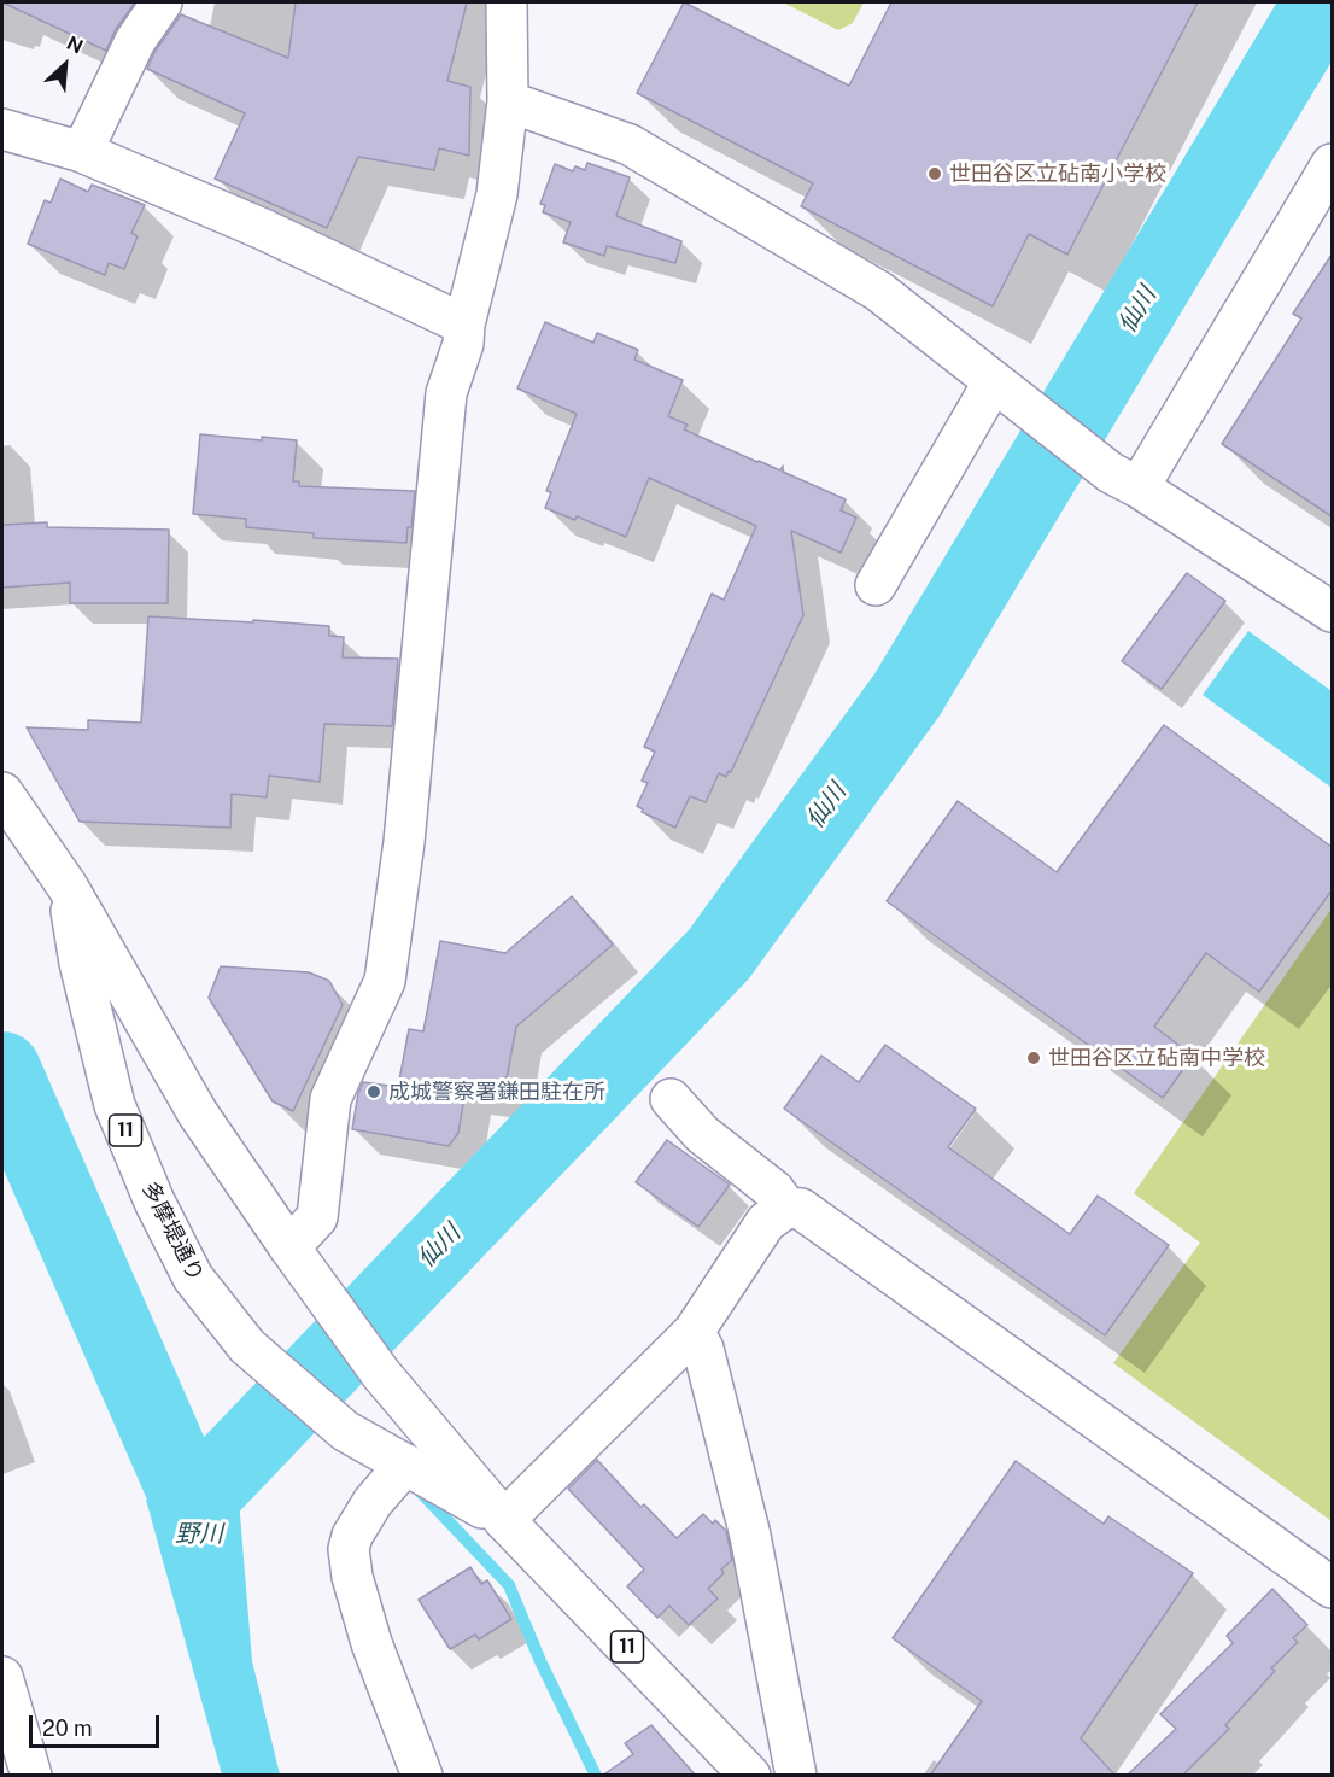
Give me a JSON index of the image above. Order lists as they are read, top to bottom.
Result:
{
  "streets": {
    "street": ["11", "多摩堤通り"]
  },
  "water": ["仙川", "野川"],
  "places": ["世田谷区立砧南小学校", "世田谷区立砧南中学校", "成城警察署鎌田駐在所"],
  "scale_bar": "20 m",
  "north": "top right"
}
